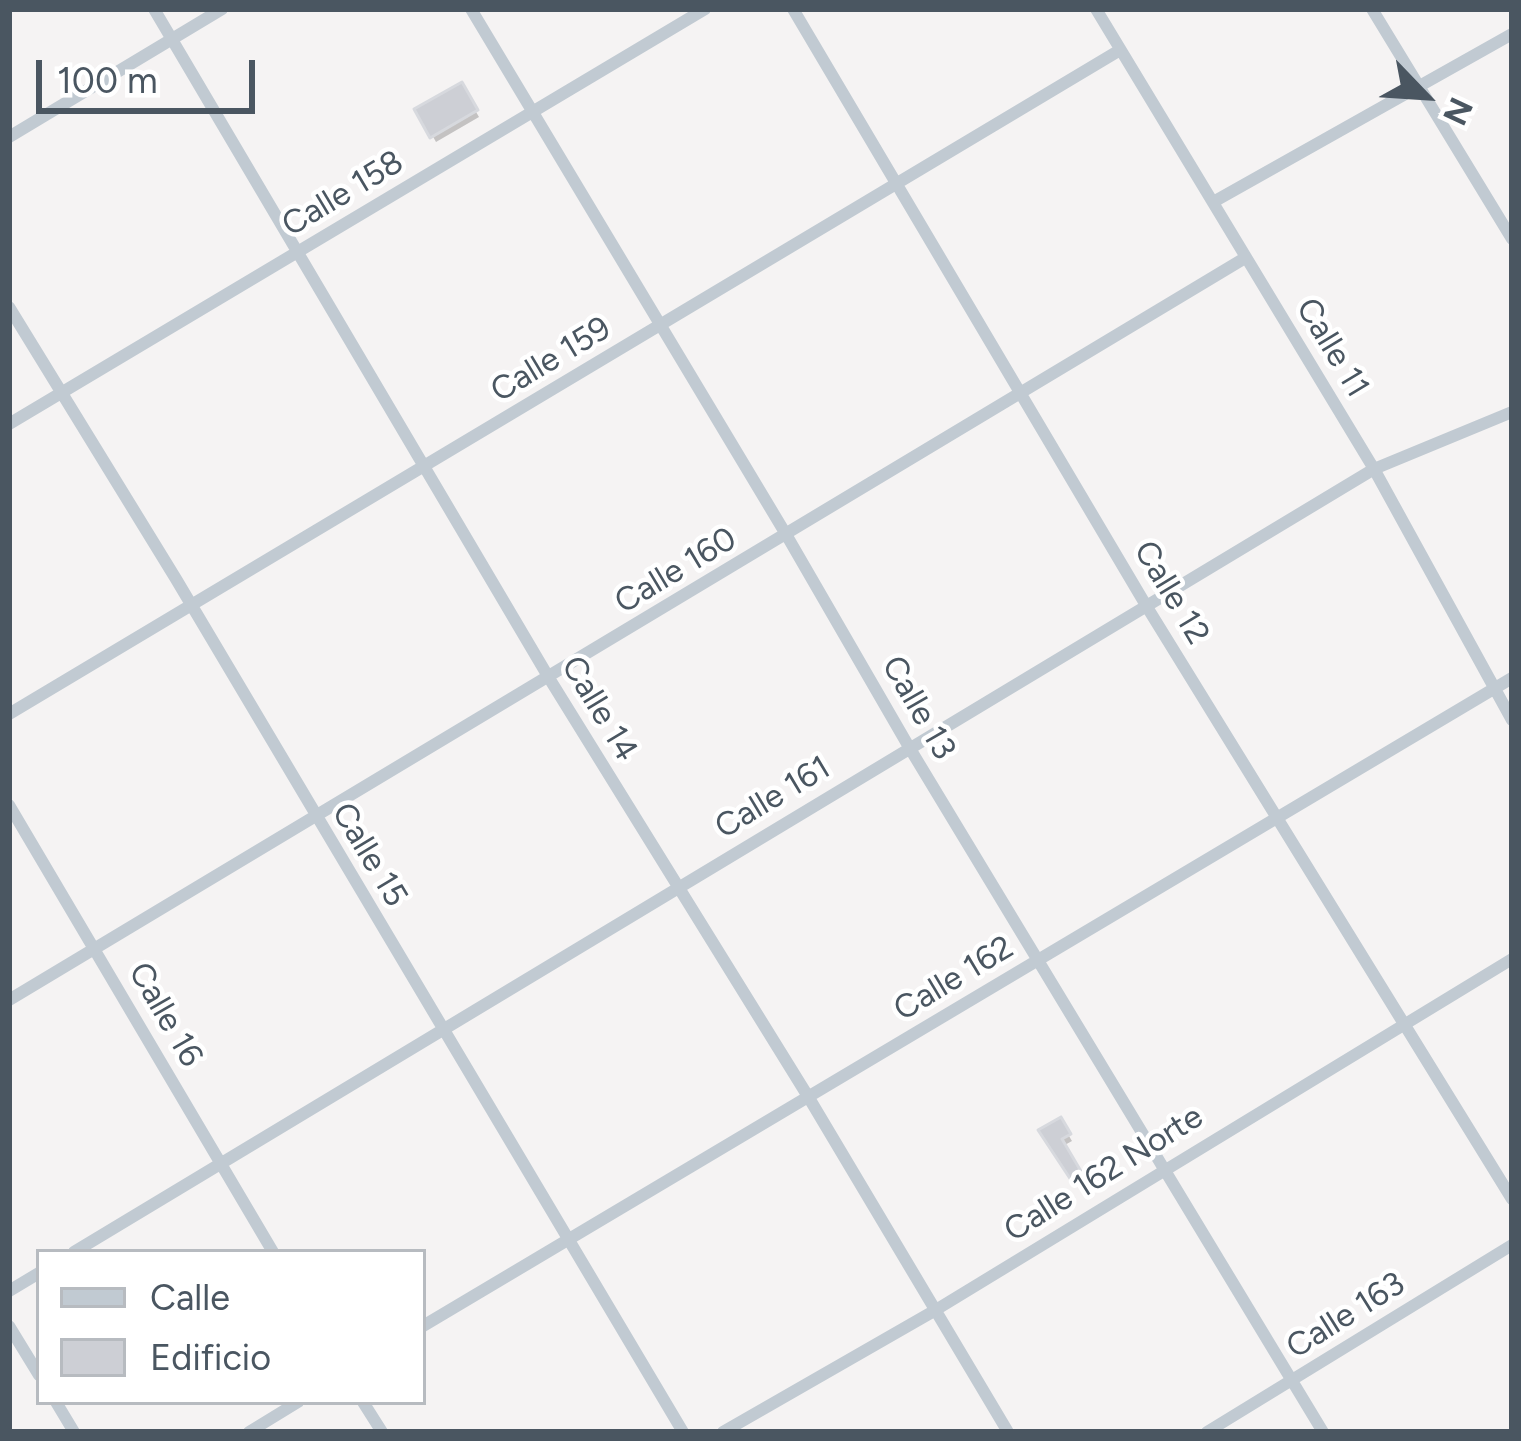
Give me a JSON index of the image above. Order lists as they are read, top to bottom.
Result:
{
  "streets": {
    "street": [
      "Calle 158",
      "Calle 11",
      "Calle 159",
      "Calle 160",
      "Calle 12",
      "Calle 13",
      "Calle 14",
      "Calle 161",
      "Calle 15",
      "Calle 162",
      "Calle 16",
      "Calle 162 Norte",
      "Calle 163"
    ]
  },
  "crossings": [
    ["Calle 158", "Calle 13"],
    ["Calle 158", "Calle 14"],
    ["Calle 158", "Calle 15"],
    ["Calle 11", "Calle 159"],
    ["Calle 11", "Calle 160"],
    ["Calle 11", "Calle 161"],
    ["Calle 11", "Calle 162"],
    ["Calle 159", "Calle 12"],
    ["Calle 159", "Calle 13"],
    ["Calle 159", "Calle 14"],
    ["Calle 159", "Calle 15"],
    ["Calle 160", "Calle 12"],
    ["Calle 160", "Calle 13"],
    ["Calle 160", "Calle 14"],
    ["Calle 160", "Calle 15"],
    ["Calle 160", "Calle 16"],
    ["Calle 12", "Calle 161"],
    ["Calle 12", "Calle 162"],
    ["Calle 12", "Calle 162 Norte"],
    ["Calle 13", "Calle 161"],
    ["Calle 13", "Calle 162"],
    ["Calle 13", "Calle 162 Norte"],
    ["Calle 13", "Calle 163"],
    ["Calle 14", "Calle 161"],
    ["Calle 14", "Calle 162"],
    ["Calle 14", "Calle 162 Norte"],
    ["Calle 161", "Calle 15"],
    ["Calle 161", "Calle 16"],
    ["Calle 15", "Calle 162"]
  ],
  "legend": ["Calle", "Edificio"],
  "scale_bar": "100 m",
  "north": "bottom right"
}
